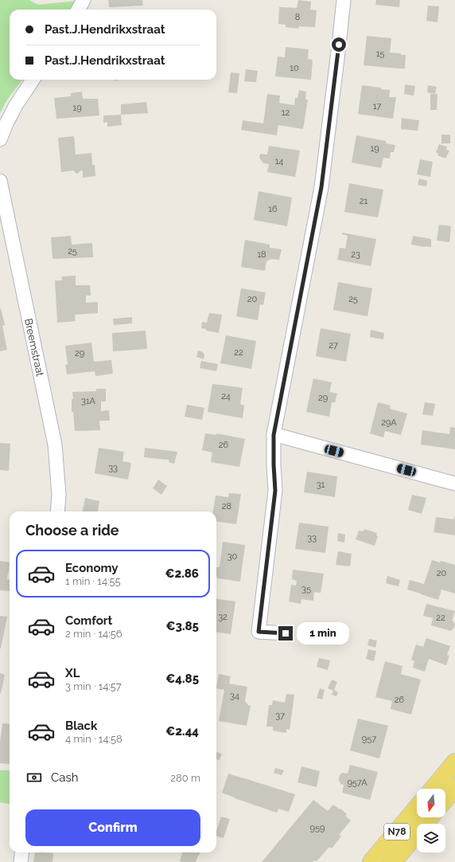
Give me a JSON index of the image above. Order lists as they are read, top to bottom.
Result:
{
  "streets": {
    "main road": ["N78"],
    "street": ["Breemstraat"]
  },
  "house_numbers": [
    "8",
    "15",
    "10",
    "17",
    "19",
    "12",
    "19",
    "14",
    "21",
    "16",
    "25",
    "18",
    "23",
    "20",
    "25",
    "27",
    "22",
    "29",
    "24",
    "29",
    "31A",
    "29A",
    "26",
    "33",
    "31",
    "28",
    "33",
    "30",
    "20",
    "35",
    "32",
    "22",
    "34",
    "26",
    "37",
    "957",
    "957A",
    "959"
  ],
  "north": "bottom",
  "page": {
    "banner": ["Past.J.Hendrikxstraat", "Past.J.Hendrikxstraat"],
    "heading": "Choose a ride",
    "list": [
      {
        "name": "Economy",
        "note": "1 min · 14:55",
        "value": "€2.86"
      },
      {
        "name": "Comfort",
        "note": "2 min · 14:56",
        "value": "€3.85"
      },
      {
        "name": "XL",
        "note": "3 min · 14:57",
        "value": "€4.85"
      },
      {
        "name": "Black",
        "note": "4 min · 14:58",
        "value": "€2.44"
      }
    ],
    "bubble": "1 min",
    "pay": ["Cash", "280 m"],
    "buttons": "Confirm"
  }
}
